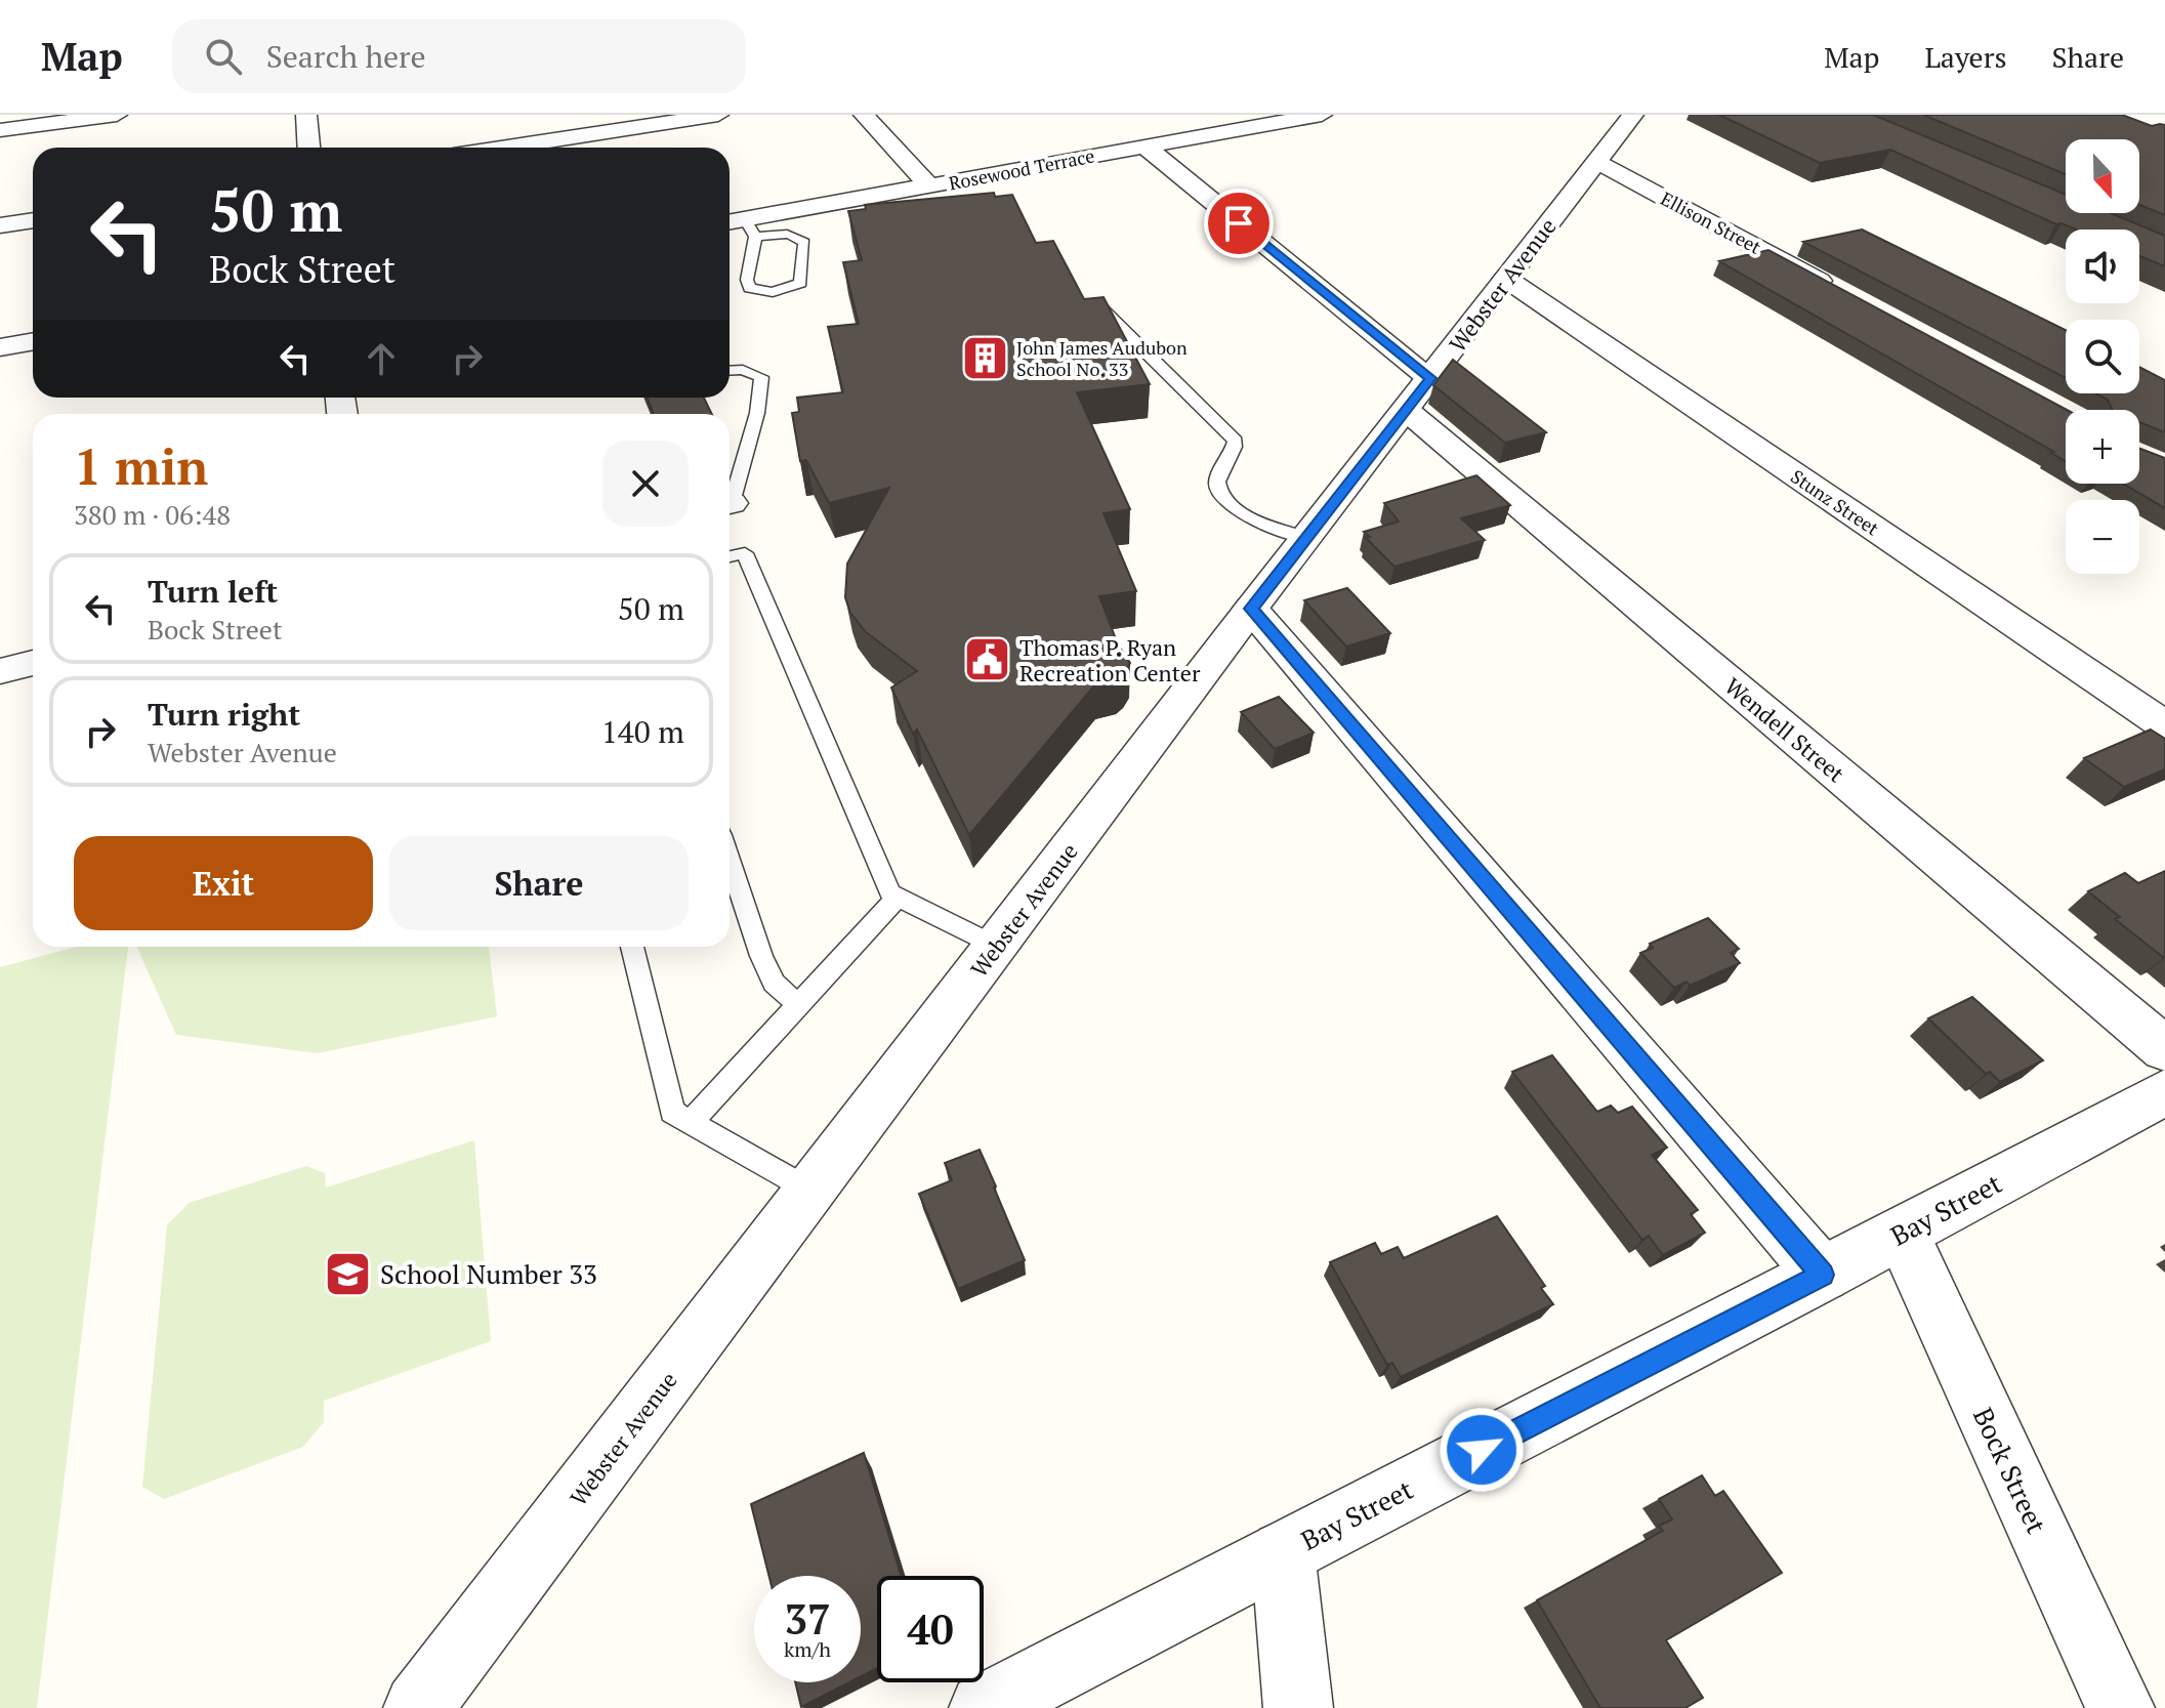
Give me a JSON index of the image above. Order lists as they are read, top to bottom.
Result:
{
  "streets": {
    "street": [
      "Rosewood Terrace",
      "Ellison Street",
      "Webster Avenue",
      "Stunz Street",
      "Wendell Street",
      "Bay Street",
      "Bock Street"
    ]
  },
  "crossings": [
    ["Ellison Street", "Webster Avenue"],
    ["Webster Avenue", "Stunz Street"],
    ["Webster Avenue", "Wendell Street"],
    ["Bay Street", "Bock Street"]
  ],
  "places": {
    "building": ["John James Audubon School No. 33"],
    "public building": ["Thomas P. Ryan Recreation Center"],
    "school or university": ["School Number 33"]
  },
  "north": "bottom",
  "page": {
    "header": "Map",
    "search": "Search here",
    "nav": ["Map", "Layers", "Share"],
    "map_buttons": ["+", "−"],
    "turn": ["50 m", "Bock Street"],
    "heading": ["1 min", "380 m · 06:48"],
    "list": [
      {
        "name": "Turn left",
        "note": "Bock Street",
        "value": "50 m"
      },
      {
        "name": "Turn right",
        "note": "Webster Avenue",
        "value": "140 m"
      }
    ],
    "buttons": ["Exit", "Share"],
    "speed": "37 km/h",
    "limit": "40"
  }
}
